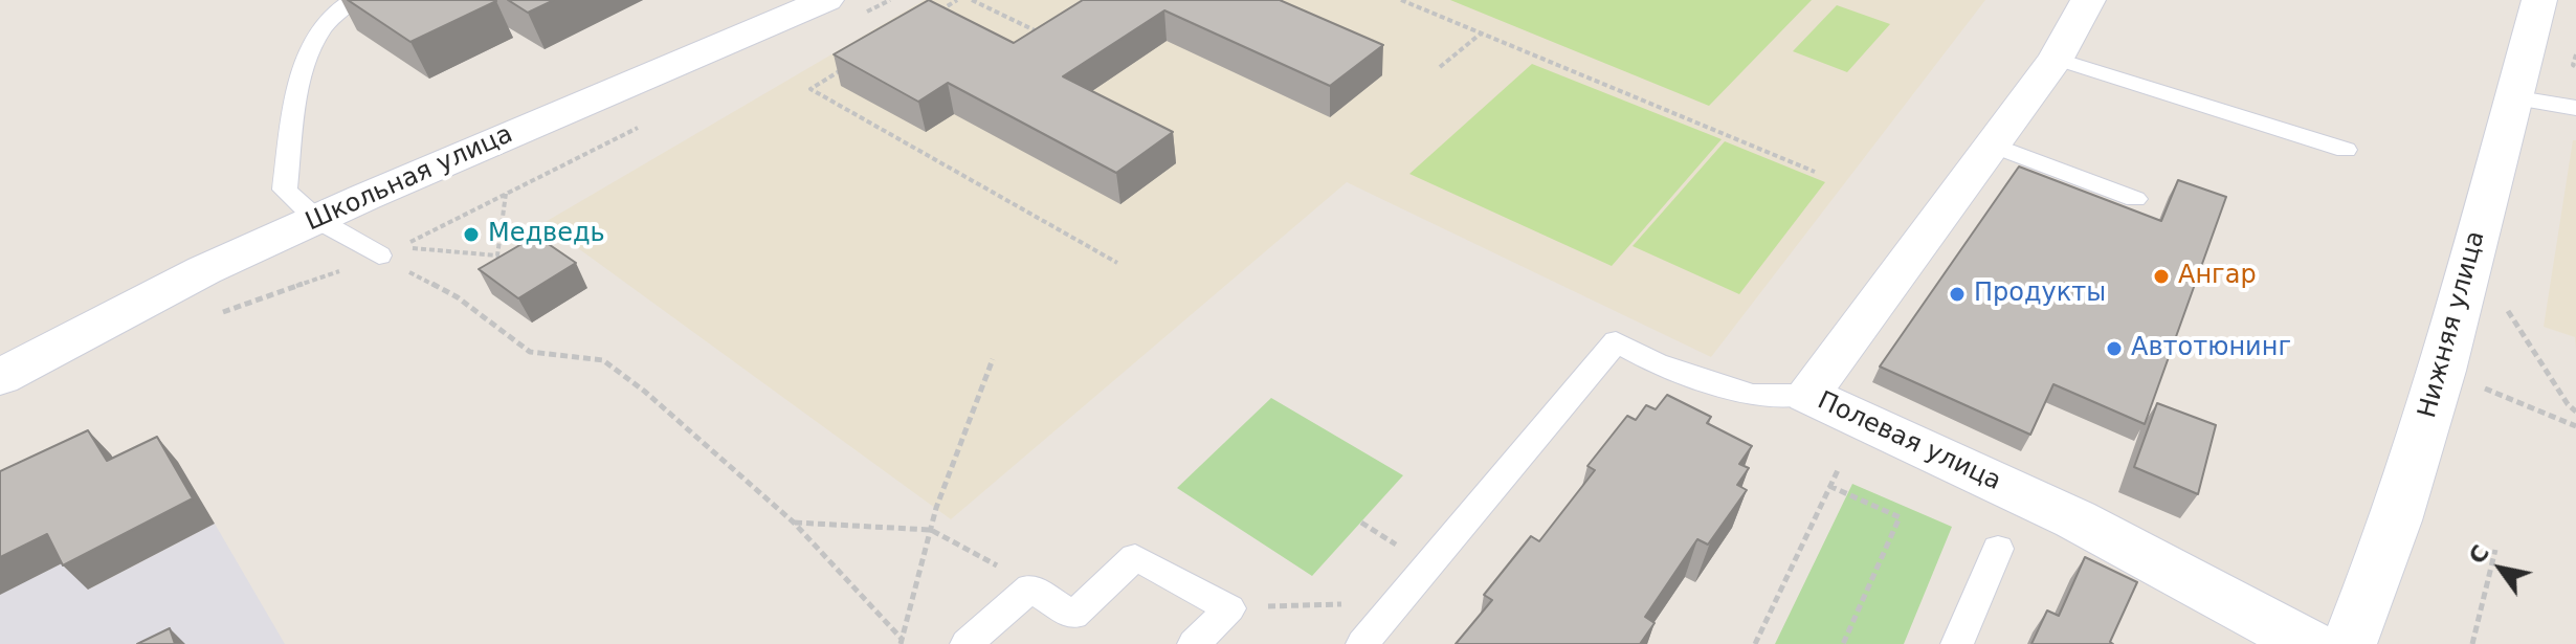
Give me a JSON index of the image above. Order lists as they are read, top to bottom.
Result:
{
  "streets": {
    "street": ["Школьная улица", "Нижняя улица", "Полевая улица"]
  },
  "places": [
    "Медведь",
    "Ангар",
    "Продукты",
    "Автотюнинг"
  ],
  "north": "top left"
}
